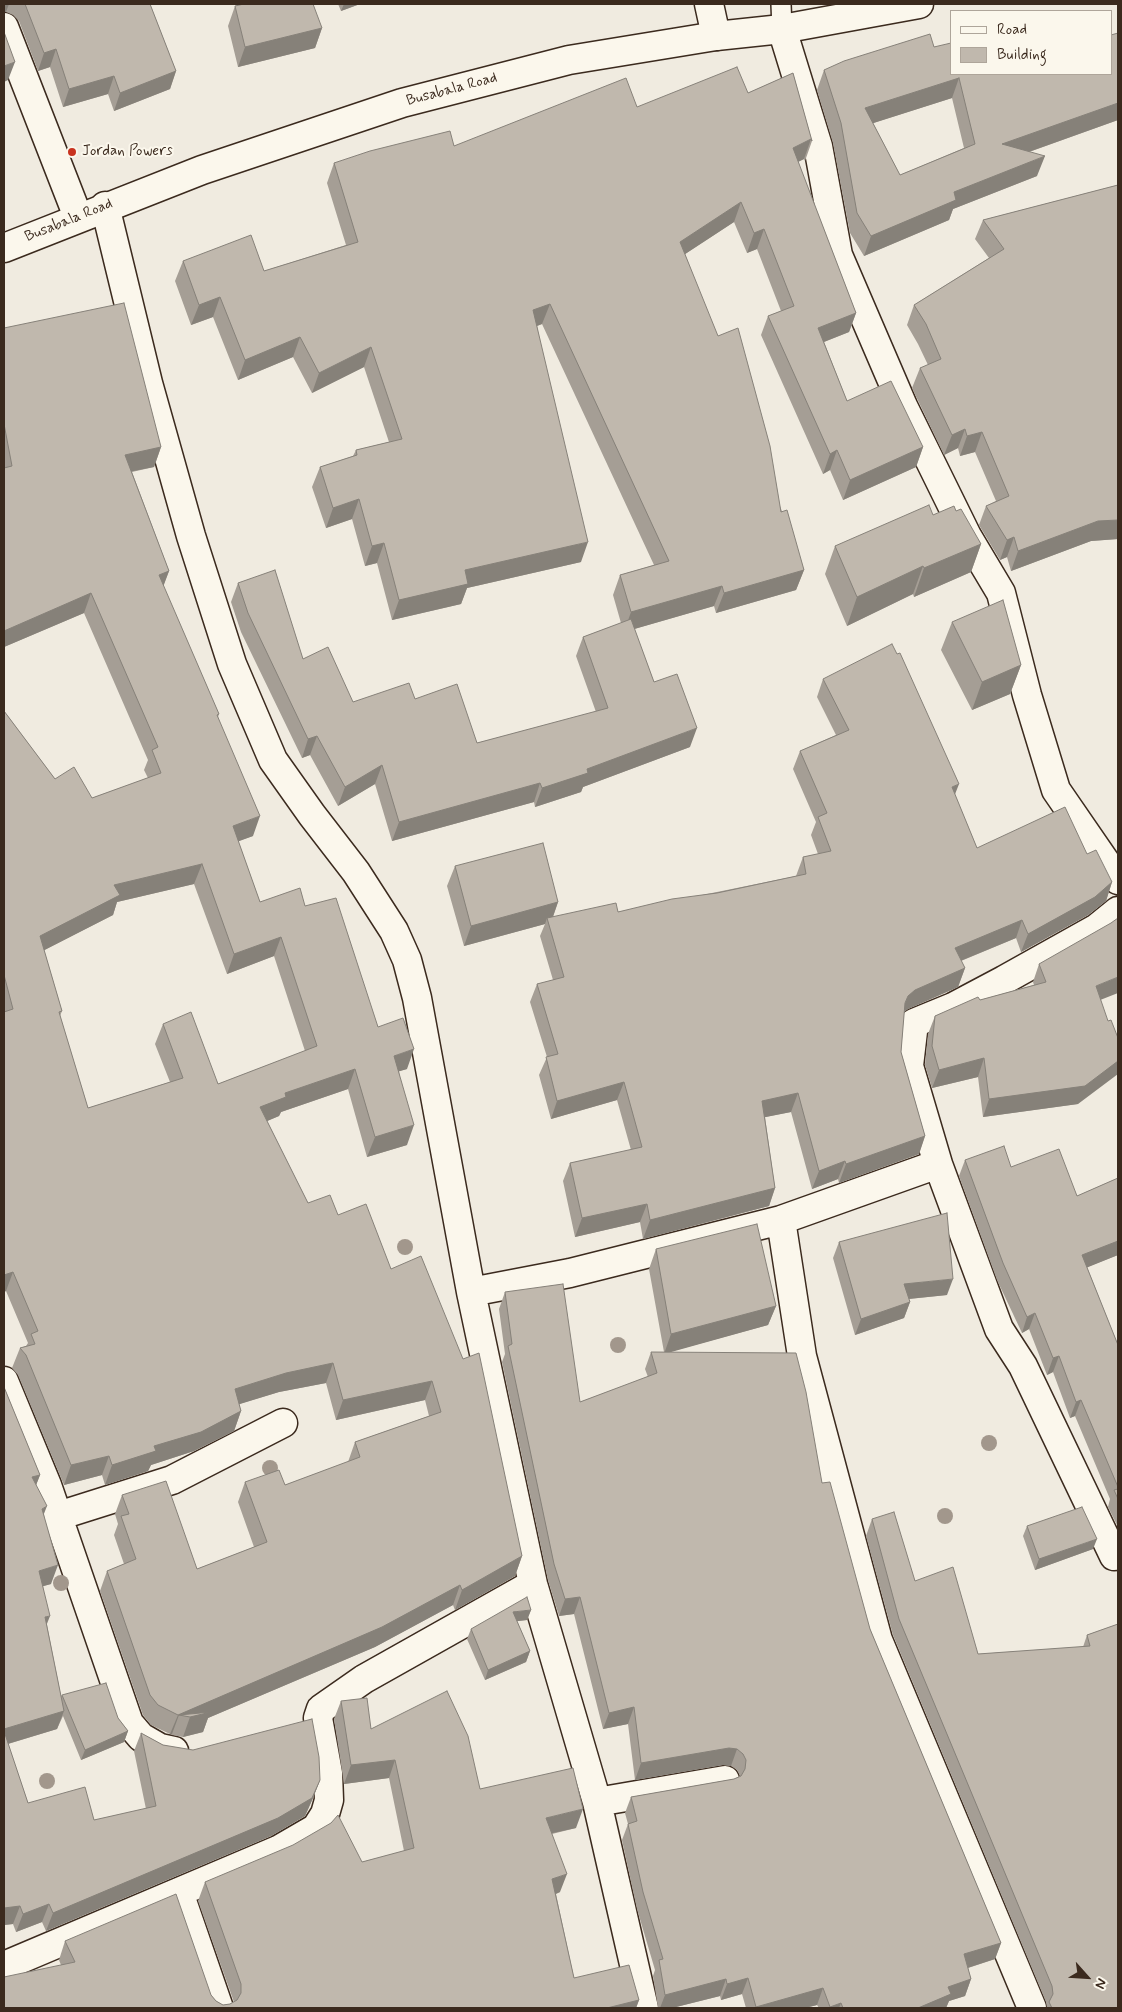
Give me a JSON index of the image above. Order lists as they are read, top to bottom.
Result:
{
  "streets": {
    "street": ["Busabala Road"]
  },
  "places": ["Jordan Powers"],
  "legend": ["Road", "Building"],
  "north": "bottom right"
}
